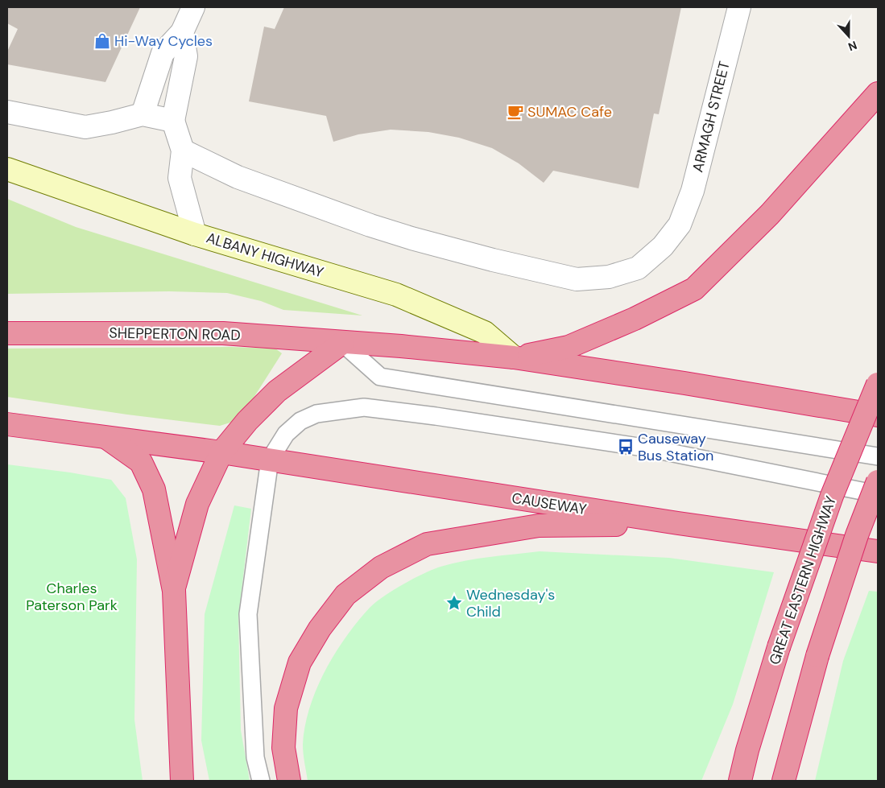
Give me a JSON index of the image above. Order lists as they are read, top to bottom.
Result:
{
  "streets": {
    "highway": ["SHEPPERTON ROAD", "CAUSEWAY", "GREAT EASTERN HIGHWAY"],
    "main road": ["ALBANY HIGHWAY"],
    "street": ["ARMAGH STREET"]
  },
  "parks": ["Charles Paterson Park"],
  "places": {
    "shop": ["Hi-Way Cycles"],
    "cafe": ["SUMAC Cafe"],
    "bus stop": ["Causeway Bus Station"],
    "place": ["Wednesday's Child"]
  },
  "north": "bottom"
}
